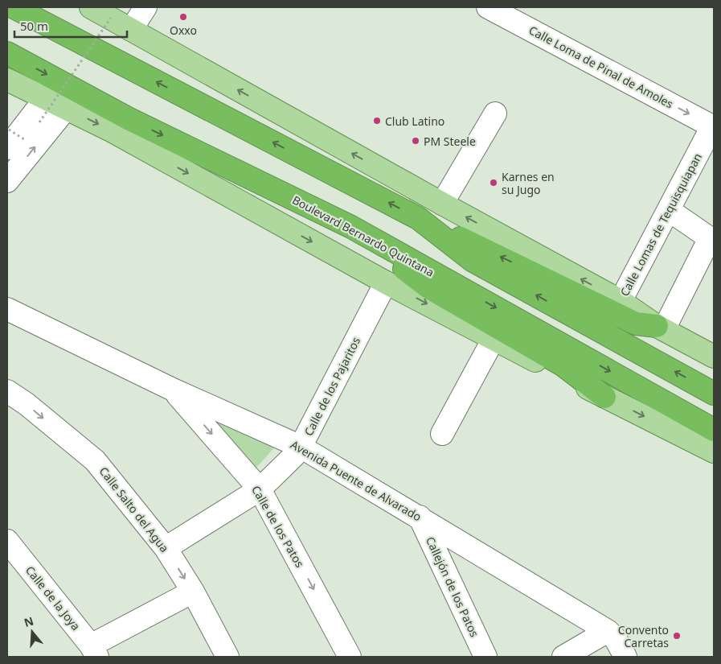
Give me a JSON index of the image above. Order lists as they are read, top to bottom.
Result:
{
  "streets": {
    "highway": ["Boulevard Bernardo Quintana"],
    "street": [
      "Calle Loma de Pinal de Amoles",
      "Calle Lomas de Tequisquiapan",
      "Calle de los Pajaritos",
      "Avenida Puente de Alvarado",
      "Calle Salto del Agua",
      "Calle de los Patos",
      "Callejón de los Patos",
      "Calle de la Joya"
    ]
  },
  "crossings": [
    ["Calle Loma de Pinal de Amoles", "Calle Lomas de Tequisquiapan"],
    ["Calle de los Pajaritos", "Avenida Puente de Alvarado"],
    ["Calle de los Pajaritos", "Calle Salto del Agua"],
    ["Calle de los Pajaritos", "Calle de los Patos"],
    ["Avenida Puente de Alvarado", "Calle de los Patos"],
    ["Avenida Puente de Alvarado", "Callejón de los Patos"]
  ],
  "one_way": ["Calle Loma de Pinal de Amoles", "Calle Salto del Agua", "Calle de los Patos"],
  "places": [
    "Oxxo",
    "Club Latino",
    "PM Steele",
    "Karnes en su Jugo",
    "Convento Carretas"
  ],
  "scale_bar": "50 m",
  "north": "top"
}
